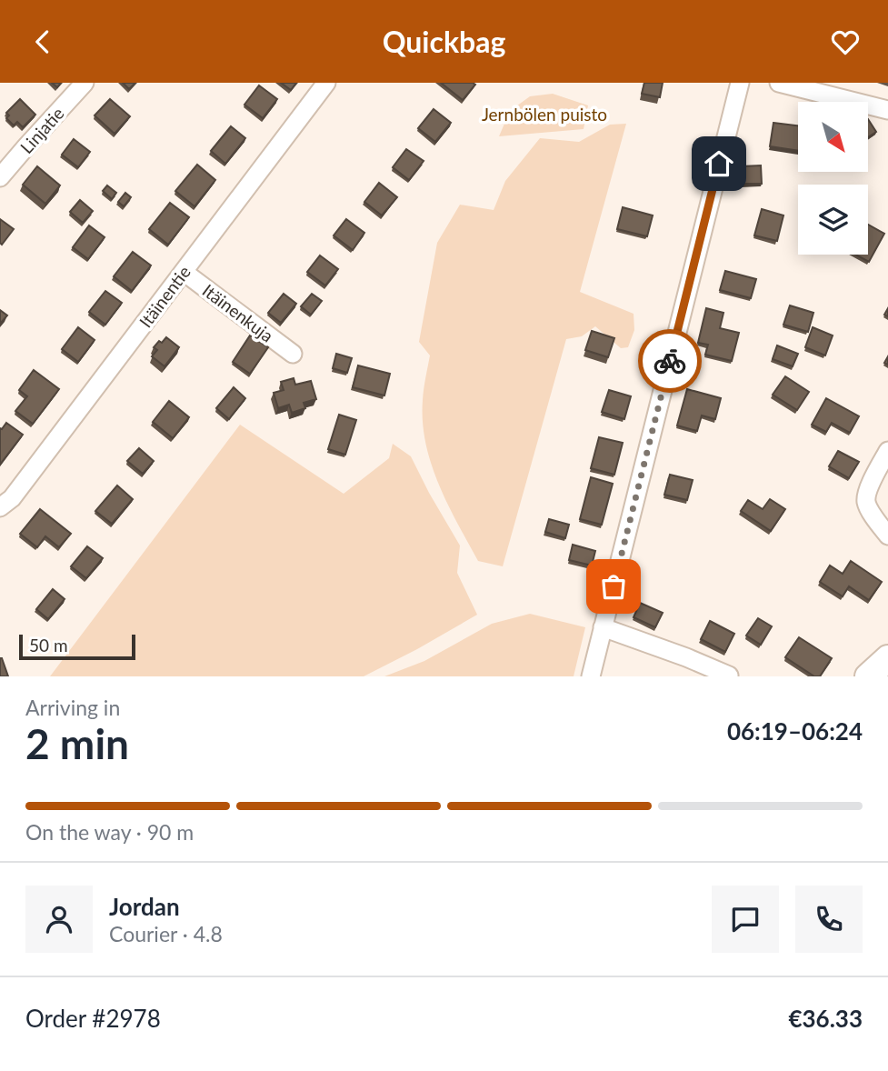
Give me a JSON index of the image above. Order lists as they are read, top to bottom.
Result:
{
  "streets": {
    "street": ["Linjatie", "Itäinentie", "Itäinenkuja"]
  },
  "crossings": [
    ["Itäinentie", "Itäinenkuja"]
  ],
  "parks": ["Jernbölen puisto"],
  "scale_bar": "50 m",
  "north": "bottom right",
  "page": {
    "header": "Quickbag",
    "scale": "50 m",
    "heading": ["2 min", "Arriving in", "06:19–06:24"],
    "panel": [
      "Jordan",
      "Courier · 4.8",
      "Order #2978",
      "€36.33"
    ],
    "bar": "On the way · 90 m"
  }
}
